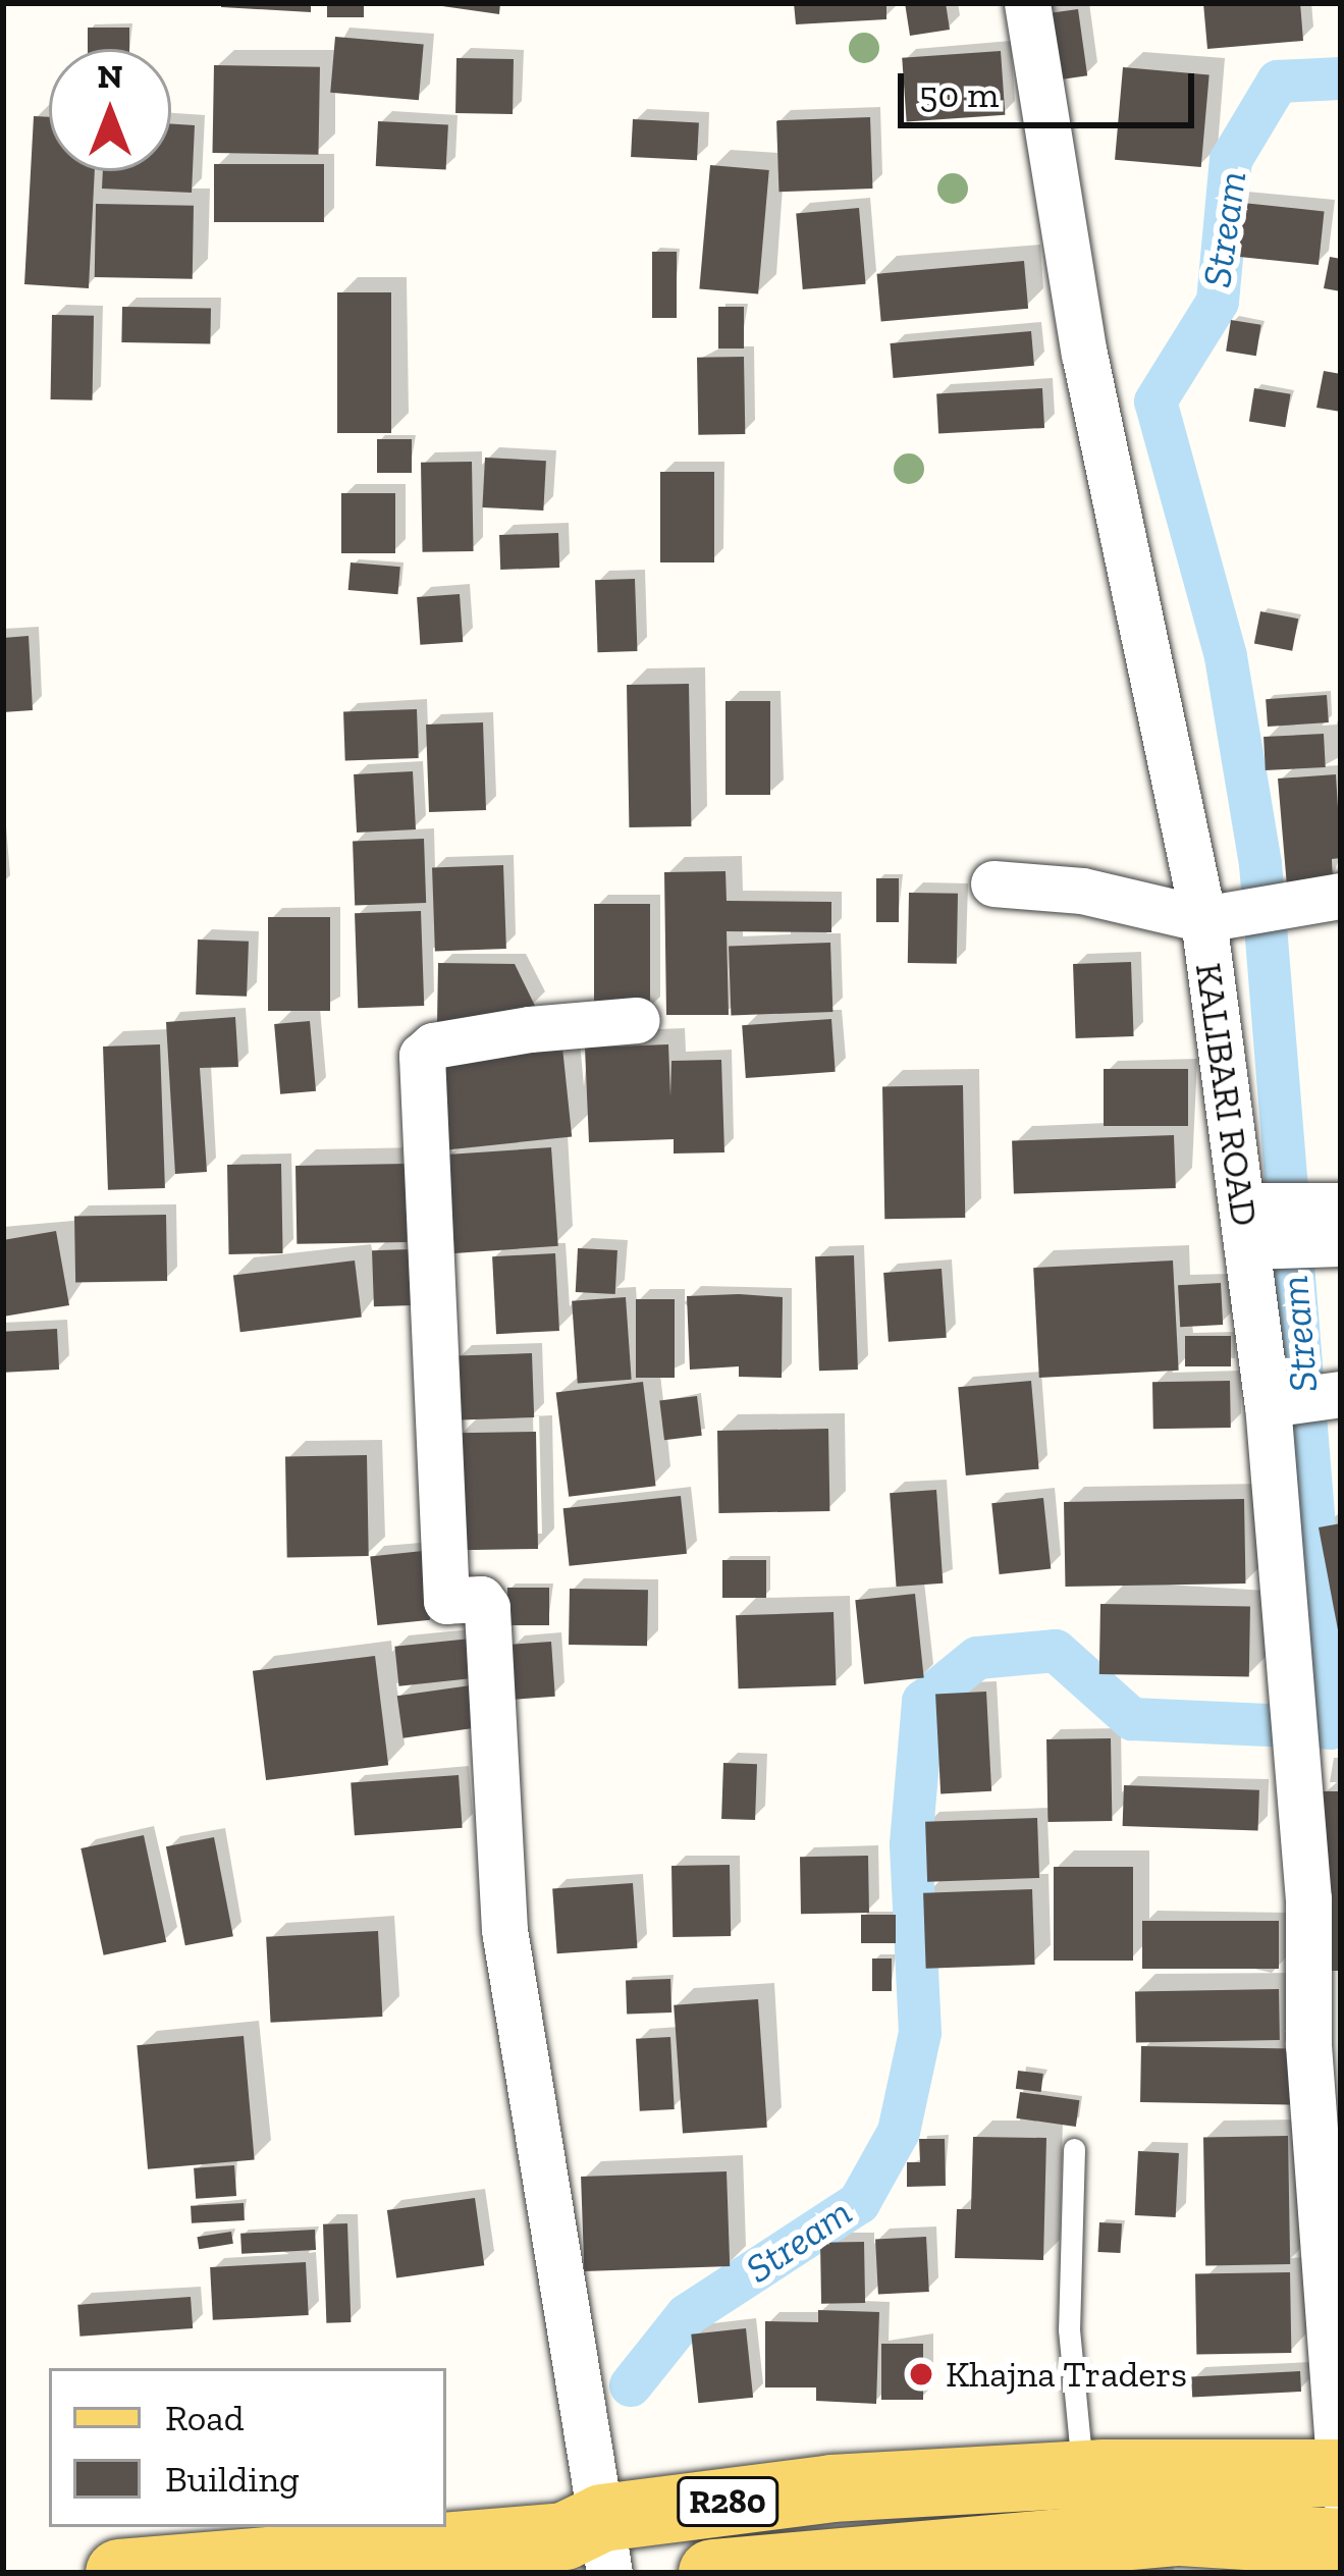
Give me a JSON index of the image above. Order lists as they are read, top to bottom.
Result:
{
  "streets": {
    "main road": ["R280"],
    "street": ["KALIBARI ROAD"]
  },
  "crossings": [
    ["KALIBARI ROAD", "R280"]
  ],
  "water": ["Stream"],
  "places": ["Khajna Traders"],
  "legend": ["Road", "Building"],
  "scale_bar": "50 m",
  "north": "top"
}
